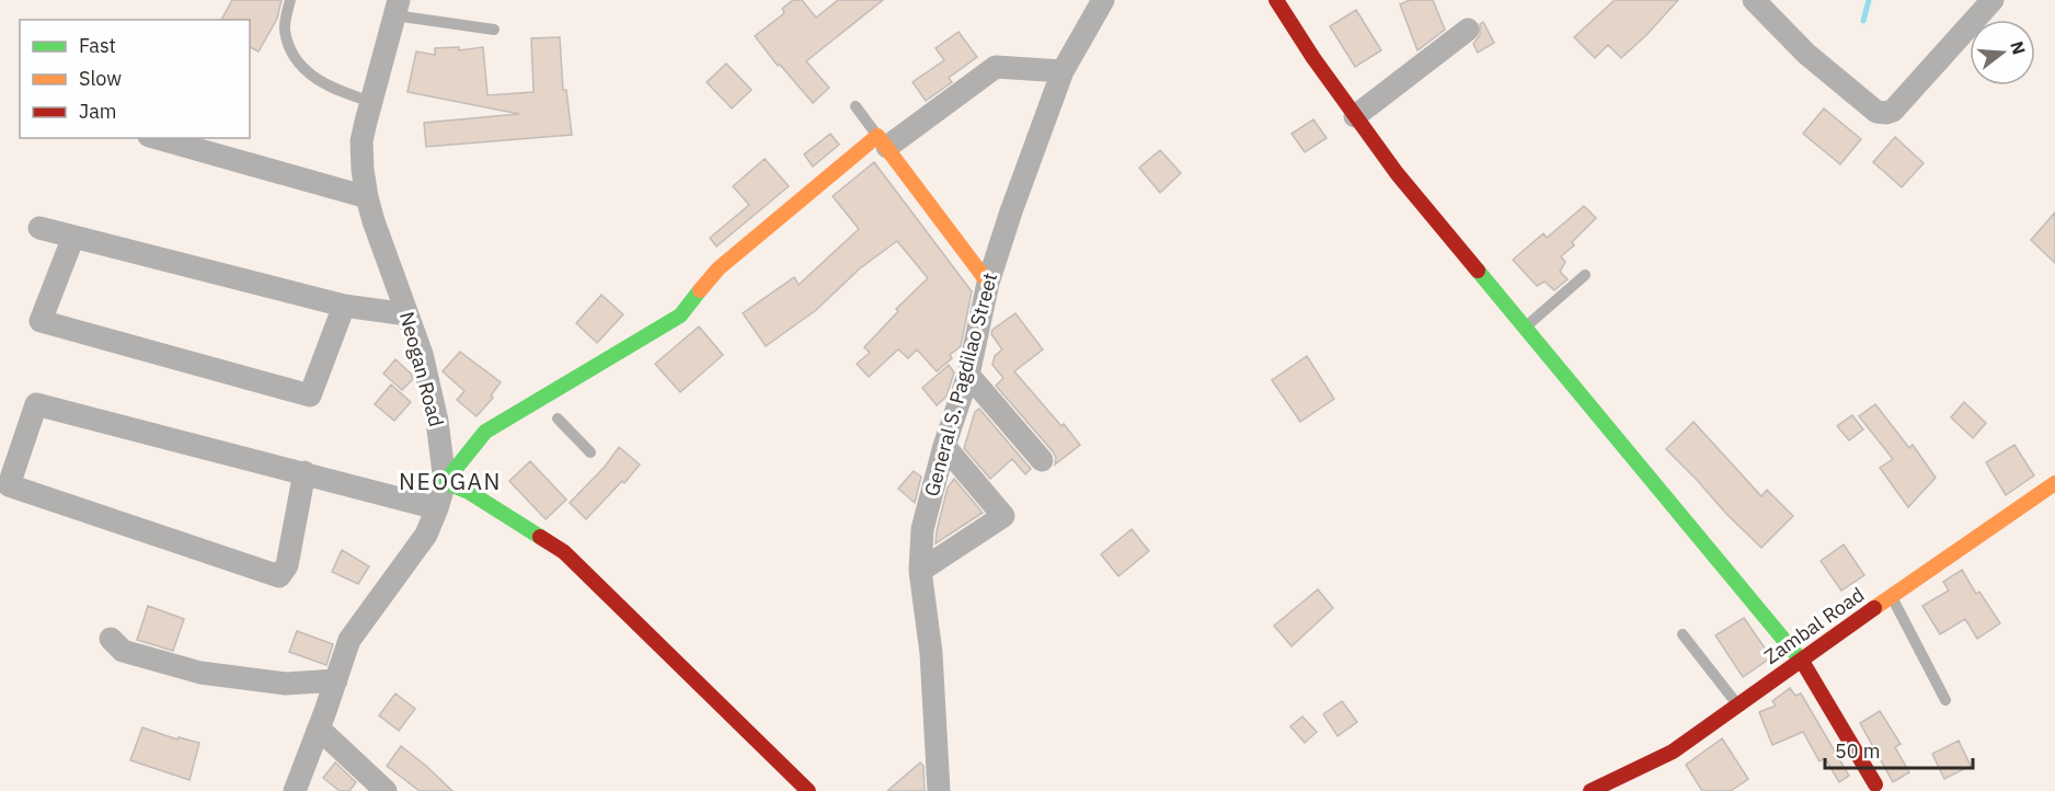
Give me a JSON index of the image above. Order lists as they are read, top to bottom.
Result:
{
  "streets": {
    "street": ["Neogan Road", "General S. Pagdilao Street", "Zambal Road"]
  },
  "districts": ["NEOGAN"],
  "legend": ["Fast", "Slow", "Jam"],
  "scale_bar": "50 m",
  "north": "right"
}
